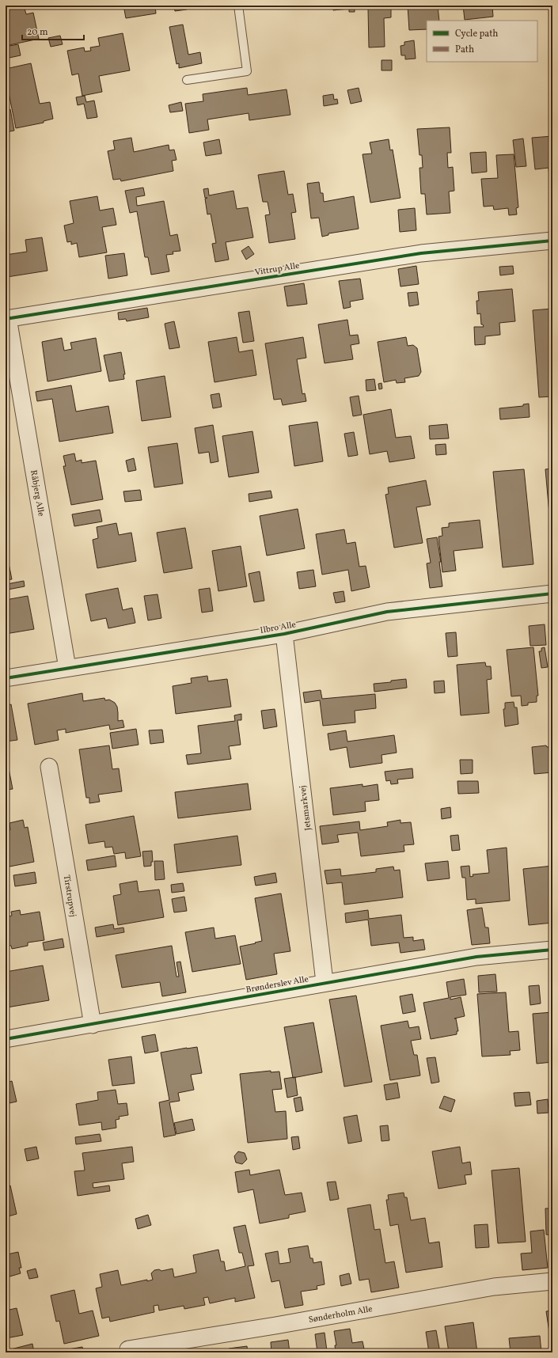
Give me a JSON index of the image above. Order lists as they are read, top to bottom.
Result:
{
  "streets": {
    "street": [
      "Vittrup Alle",
      "Råbjerg Alle",
      "Ilbro Alle",
      "Jetsmarkvej",
      "Tirstrupvej",
      "Brønderslev Alle",
      "Sønderholm Alle"
    ]
  },
  "crossings": [
    ["Vittrup Alle", "Råbjerg Alle"],
    ["Råbjerg Alle", "Ilbro Alle"],
    ["Ilbro Alle", "Jetsmarkvej"],
    ["Jetsmarkvej", "Brønderslev Alle"],
    ["Tirstrupvej", "Brønderslev Alle"]
  ],
  "legend": ["Cycle path", "Path"],
  "scale_bar": "20 m"
}
